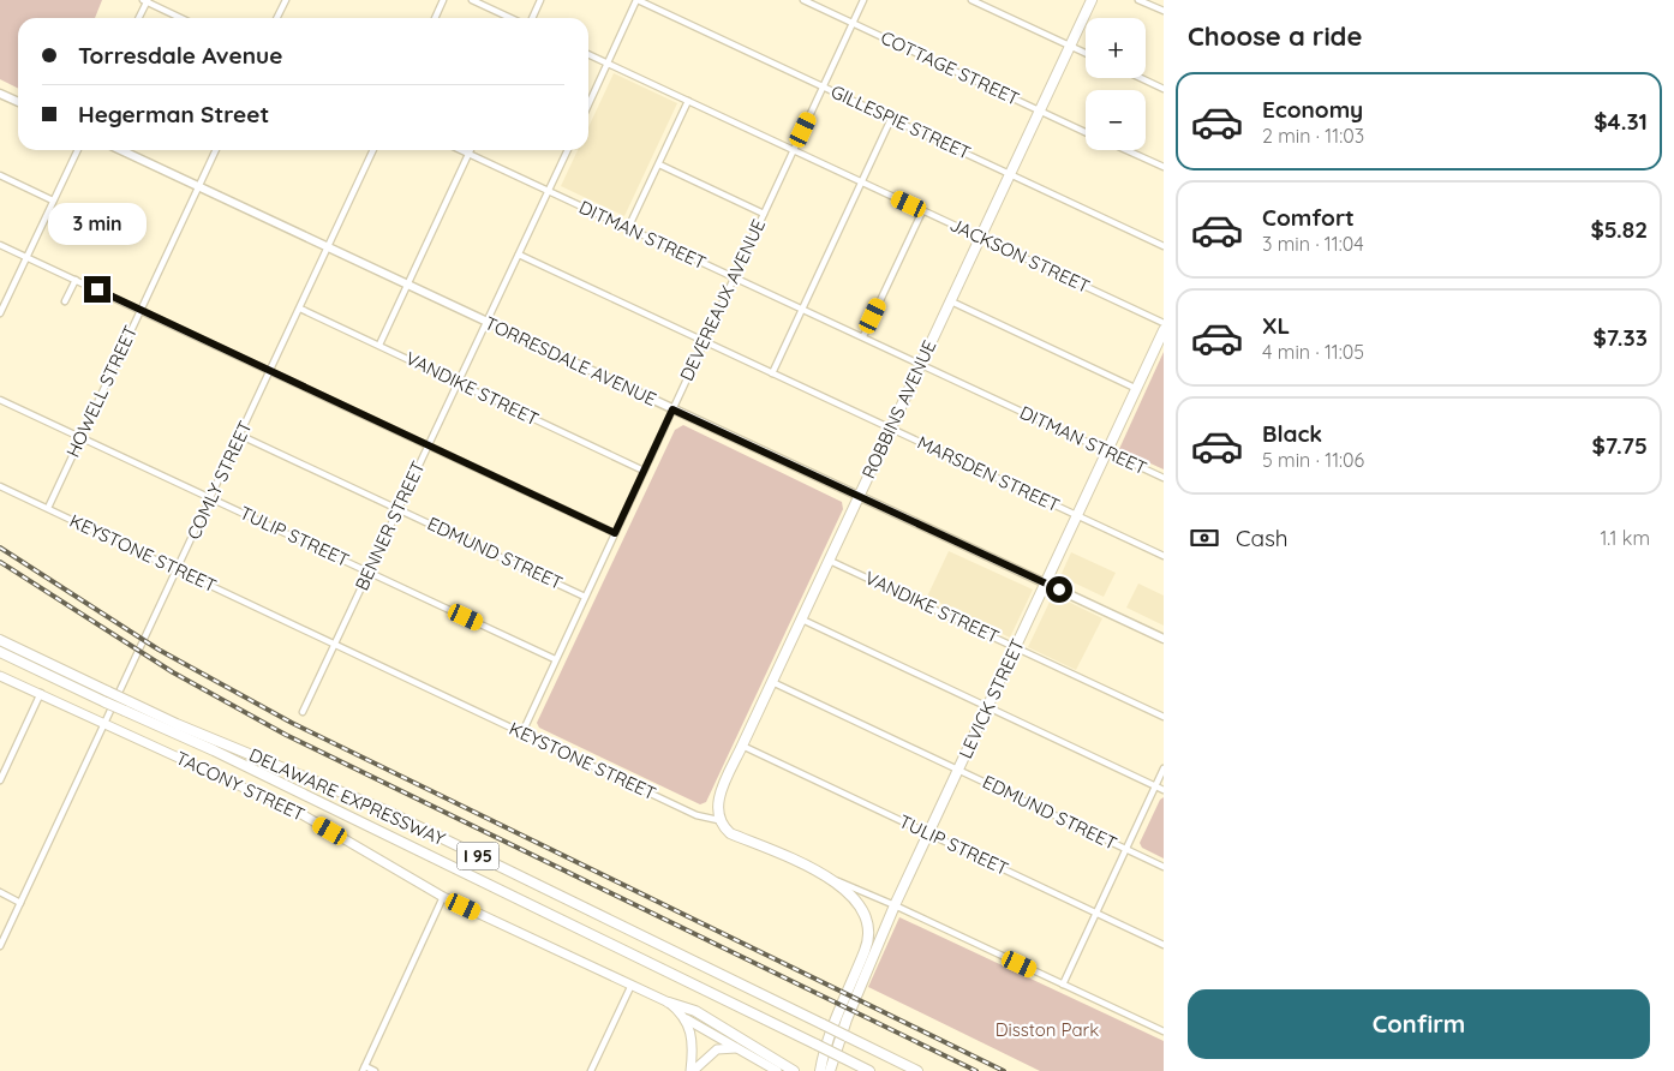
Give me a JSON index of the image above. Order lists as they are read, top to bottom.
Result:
{
  "streets": {
    "highway": [
      "ROBBINS AVENUE",
      "KEYSTONE STREET",
      "LEVICK STREET",
      "DELAWARE EXPRESSWAY",
      "I 95"
    ],
    "main road": ["TACONY STREET"],
    "street": [
      "COTTAGE STREET",
      "GILLESPIE STREET",
      "DITMAN STREET",
      "JACKSON STREET",
      "DEVEREAUX AVENUE",
      "TORRESDALE AVENUE",
      "VANDIKE STREET",
      "HOWELL STREET",
      "MARSDEN STREET",
      "COMLY STREET",
      "BENNER STREET",
      "TULIP STREET",
      "EDMUND STREET"
    ]
  },
  "crossings": [
    ["COTTAGE STREET", "DEVEREAUX AVENUE"],
    ["COTTAGE STREET", "ROBBINS AVENUE"],
    ["GILLESPIE STREET", "DEVEREAUX AVENUE"],
    ["GILLESPIE STREET", "ROBBINS AVENUE"],
    ["DITMAN STREET", "DEVEREAUX AVENUE"],
    ["DITMAN STREET", "ROBBINS AVENUE"],
    ["DITMAN STREET", "BENNER STREET"],
    ["DITMAN STREET", "LEVICK STREET"],
    ["JACKSON STREET", "DEVEREAUX AVENUE"],
    ["JACKSON STREET", "ROBBINS AVENUE"],
    ["DEVEREAUX AVENUE", "TORRESDALE AVENUE"],
    ["DEVEREAUX AVENUE", "VANDIKE STREET"],
    ["DEVEREAUX AVENUE", "MARSDEN STREET"],
    ["DEVEREAUX AVENUE", "TULIP STREET"],
    ["DEVEREAUX AVENUE", "KEYSTONE STREET"],
    ["DEVEREAUX AVENUE", "EDMUND STREET"],
    ["TORRESDALE AVENUE", "HOWELL STREET"],
    ["TORRESDALE AVENUE", "ROBBINS AVENUE"],
    ["TORRESDALE AVENUE", "COMLY STREET"],
    ["TORRESDALE AVENUE", "BENNER STREET"],
    ["TORRESDALE AVENUE", "LEVICK STREET"],
    ["VANDIKE STREET", "ROBBINS AVENUE"],
    ["VANDIKE STREET", "COMLY STREET"],
    ["VANDIKE STREET", "BENNER STREET"],
    ["VANDIKE STREET", "LEVICK STREET"],
    ["HOWELL STREET", "TULIP STREET"],
    ["HOWELL STREET", "KEYSTONE STREET"],
    ["ROBBINS AVENUE", "MARSDEN STREET"],
    ["ROBBINS AVENUE", "TULIP STREET"],
    ["ROBBINS AVENUE", "KEYSTONE STREET"],
    ["ROBBINS AVENUE", "EDMUND STREET"],
    ["MARSDEN STREET", "BENNER STREET"],
    ["MARSDEN STREET", "LEVICK STREET"],
    ["COMLY STREET", "TULIP STREET"],
    ["COMLY STREET", "KEYSTONE STREET"],
    ["COMLY STREET", "EDMUND STREET"],
    ["COMLY STREET", "TACONY STREET"],
    ["BENNER STREET", "TULIP STREET"],
    ["BENNER STREET", "KEYSTONE STREET"],
    ["BENNER STREET", "EDMUND STREET"],
    ["TULIP STREET", "LEVICK STREET"],
    ["KEYSTONE STREET", "LEVICK STREET"],
    ["EDMUND STREET", "LEVICK STREET"]
  ],
  "parks": ["Disston Park"],
  "page": {
    "heading": "Choose a ride",
    "map_buttons": ["+", "−"],
    "banner": ["Torresdale Avenue", "Hegerman Street"],
    "list": [
      {
        "name": "Economy",
        "note": "2 min · 11:03",
        "value": "$4.31"
      },
      {
        "name": "Comfort",
        "note": "3 min · 11:04",
        "value": "$5.82"
      },
      {
        "name": "XL",
        "note": "4 min · 11:05",
        "value": "$7.33"
      },
      {
        "name": "Black",
        "note": "5 min · 11:06",
        "value": "$7.75"
      }
    ],
    "bubble": "3 min",
    "pay": ["Cash", "1.1 km"],
    "buttons": "Confirm"
  }
}
